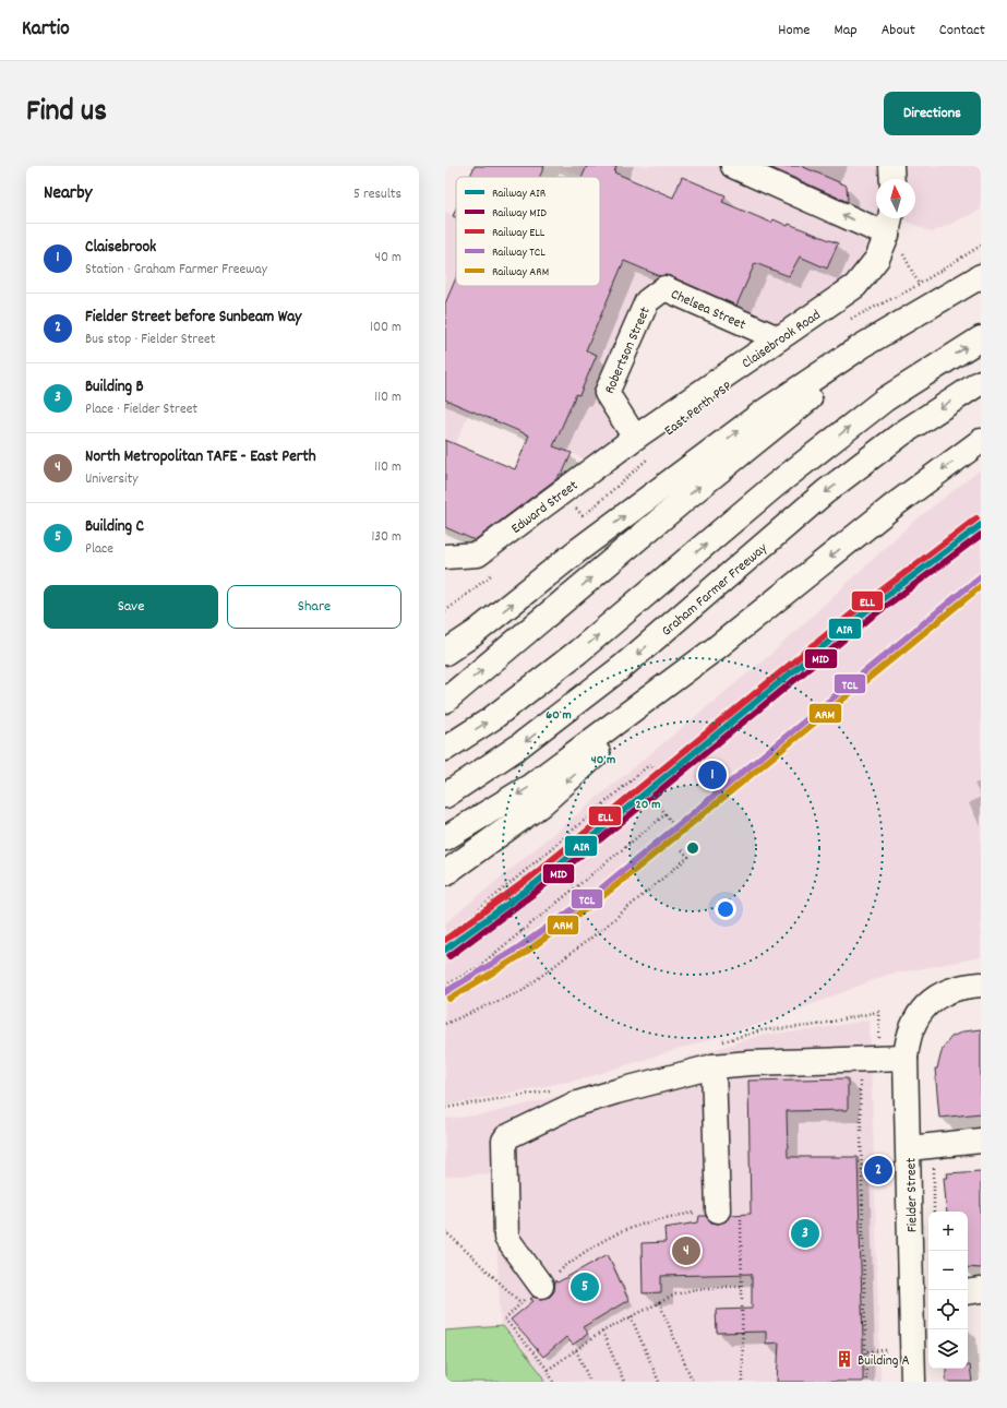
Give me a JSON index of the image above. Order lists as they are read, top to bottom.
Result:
{
  "streets": {
    "main road": [
      "Chelsea Street",
      "Claisebrook Road",
      "Robertson Street",
      "Edward Street",
      "Graham Farmer Freeway",
      "Fielder Street"
    ]
  },
  "crossings": [
    ["Chelsea Street", "Claisebrook Road"],
    ["Chelsea Street", "Robertson Street"],
    ["Claisebrook Road", "Robertson Street"],
    ["Claisebrook Road", "Edward Street"],
    ["Robertson Street", "Edward Street"]
  ],
  "places": {
    "building": ["Building A"]
  },
  "lines": [
    "rail line ELL",
    "rail line AIR",
    "rail line MID",
    "rail line TCL",
    "rail line ARM"
  ],
  "legend": [
    "Railway AIR",
    "Railway MID",
    "Railway ELL",
    "Railway TCL",
    "Railway ARM"
  ],
  "north": "top",
  "page": {
    "header": "Kartio",
    "nav": [
      "Home",
      "Map",
      "About",
      "Contact"
    ],
    "title": "Find us",
    "buttons": [
      "Directions",
      ["Save", "Share"]
    ],
    "heading": ["Nearby", "5 results"],
    "list": [
      {
        "mark": "1",
        "name": "Claisebrook",
        "note": "Station · Graham Farmer Freeway",
        "value": "40 m"
      },
      {
        "mark": "2",
        "name": "Fielder Street before Sunbeam Way",
        "note": "Bus stop · Fielder Street",
        "value": "100 m"
      },
      {
        "mark": "3",
        "name": "Building B",
        "note": "Place · Fielder Street",
        "value": "110 m"
      },
      {
        "mark": "4",
        "name": "North Metropolitan TAFE - East Perth",
        "note": "University",
        "value": "110 m"
      },
      {
        "mark": "5",
        "name": "Building C",
        "note": "Place",
        "value": "130 m"
      }
    ],
    "pins": [
      "1",
      "2",
      "3",
      "4",
      "5"
    ],
    "map_buttons": ["+", "−"]
  },
  "rings": ["60 m", "40 m", "20 m"]
}
